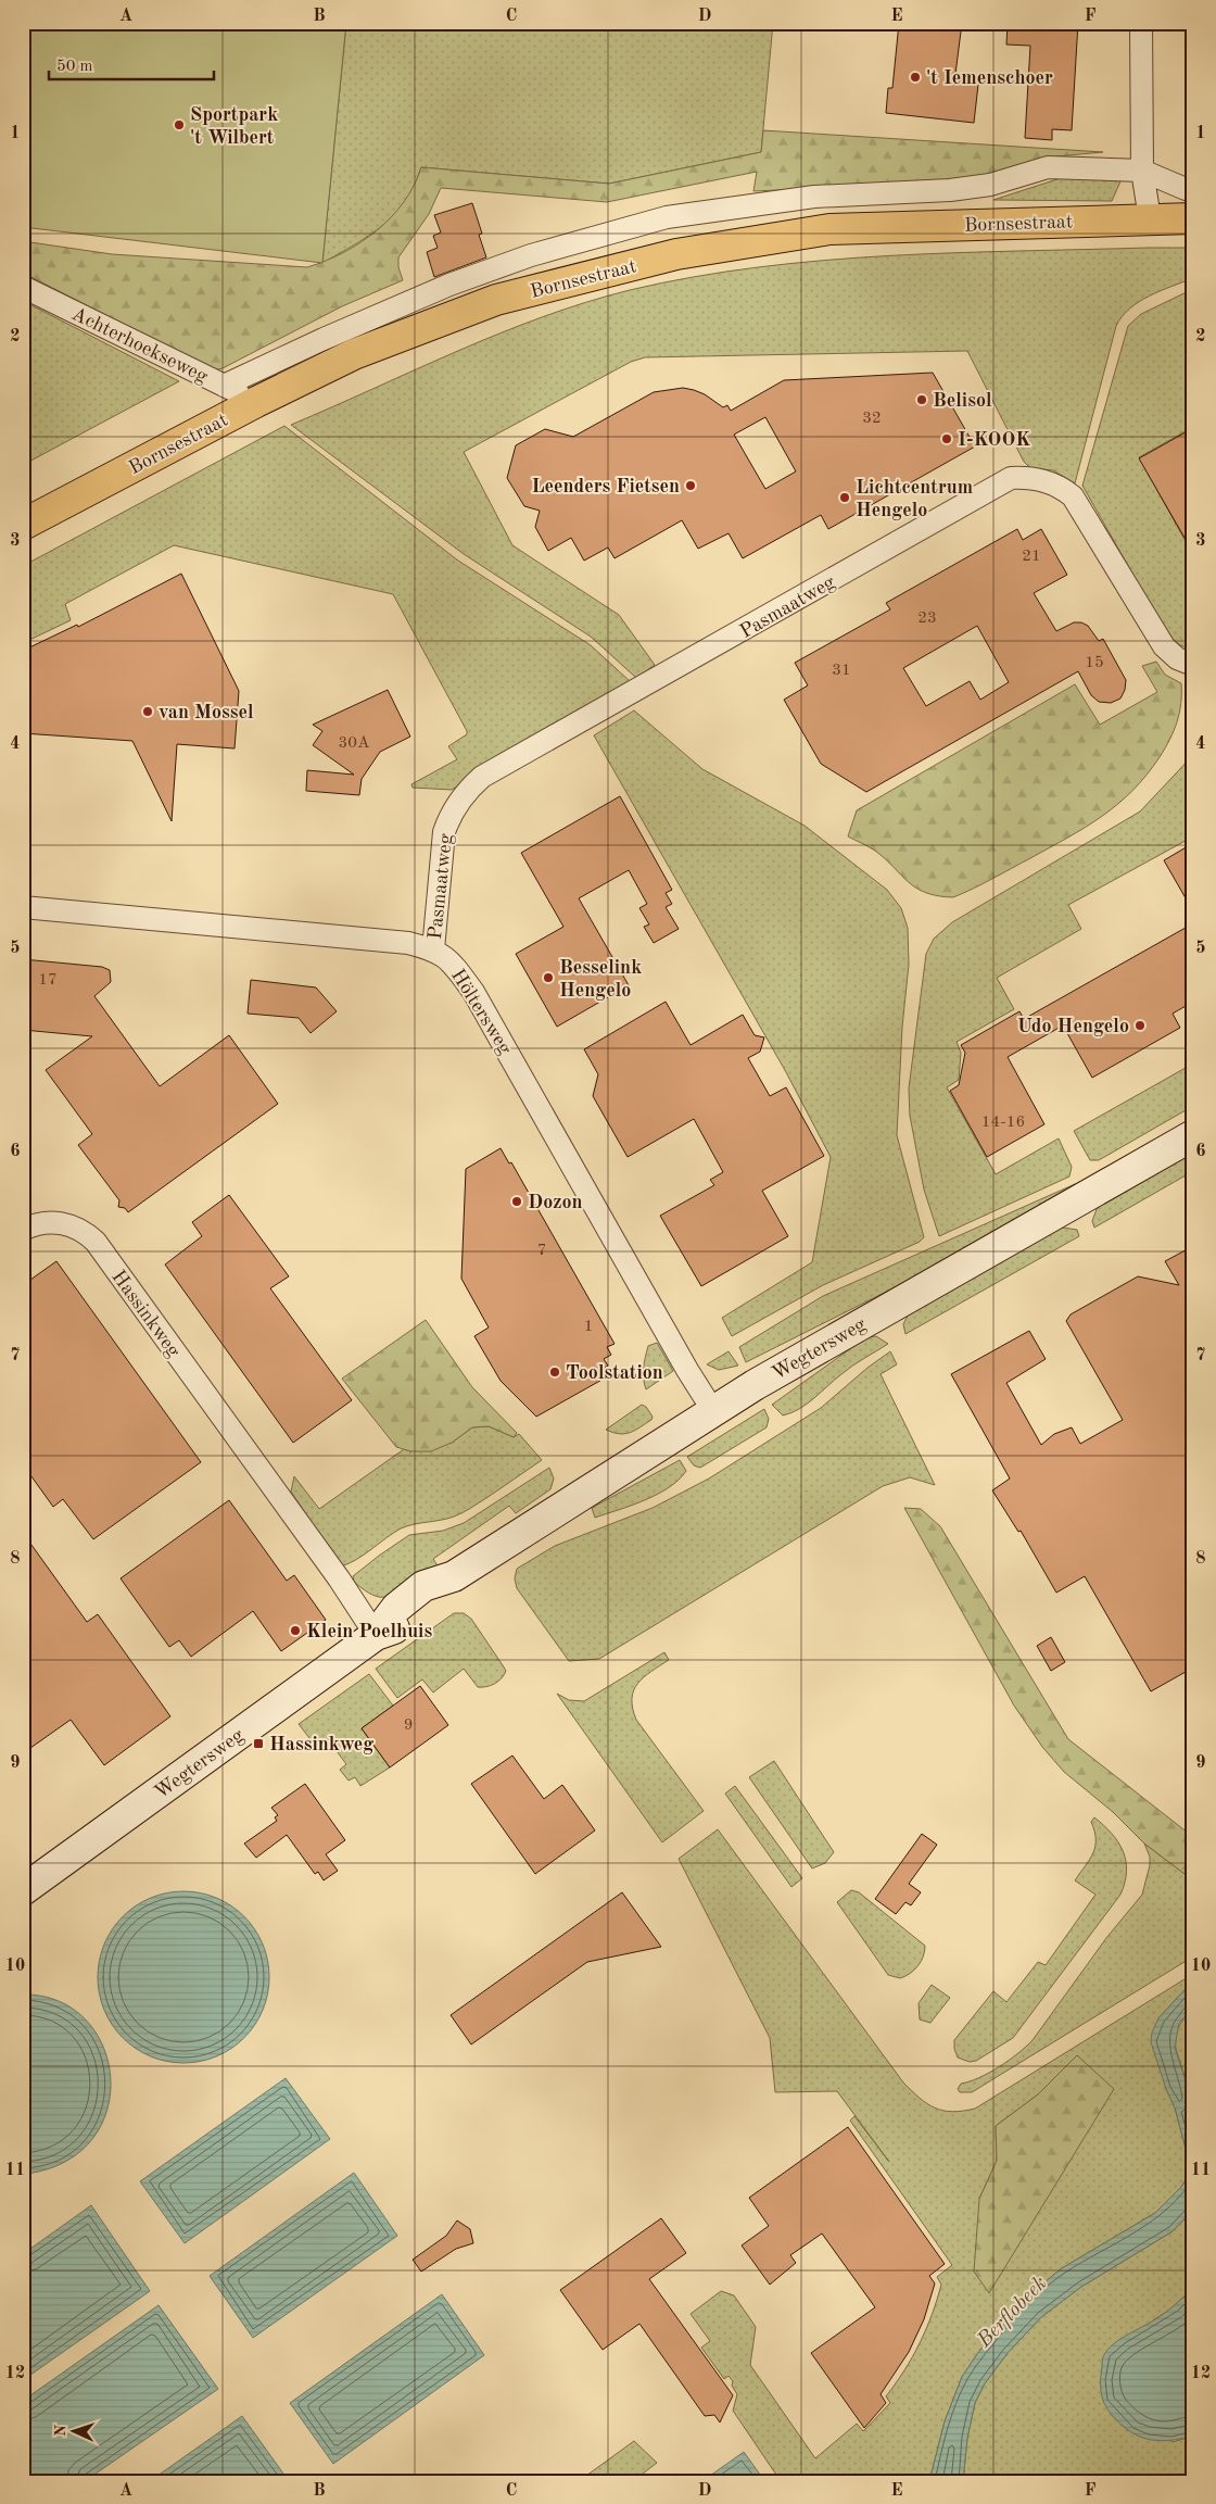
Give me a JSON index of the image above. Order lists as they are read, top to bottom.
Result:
{
  "streets": {
    "main road": ["Bornsestraat"],
    "street": [
      "Achterhoekseweg",
      "Pasmaatweg",
      "Höltersweg",
      "Hassinkweg",
      "Wegtersweg"
    ]
  },
  "crossings": [
    ["Bornsestraat", "Achterhoekseweg"],
    ["Pasmaatweg", "Höltersweg"],
    ["Höltersweg", "Wegtersweg"],
    ["Hassinkweg", "Wegtersweg"]
  ],
  "water": ["Berflobeek"],
  "places": {
    "other": [
      "'t Iemenschoer",
      "Sportpark 't Wilbert",
      "Belisol",
      "I-KOOK",
      "Leenders Fietsen",
      "Lichtcentrum Hengelo",
      "van Mossel",
      "Besselink Hengelo",
      "Udo Hengelo",
      "Dozon",
      "Toolstation",
      "Klein Poelhuis"
    ],
    "transit": ["Hassinkweg"]
  },
  "house_numbers": [
    "32",
    "21",
    "23",
    "15",
    "31",
    "30A",
    "17",
    "14-16",
    "7",
    "1",
    "9"
  ],
  "scale_bar": "50 m",
  "north": "left",
  "grid": {
    "columns": [
      "A",
      "B",
      "C",
      "D",
      "E",
      "F"
    ],
    "rows": [
      "1",
      "2",
      "3",
      "4",
      "5",
      "6",
      "7",
      "8",
      "9",
      "10",
      "11",
      "12"
    ]
  }
}
